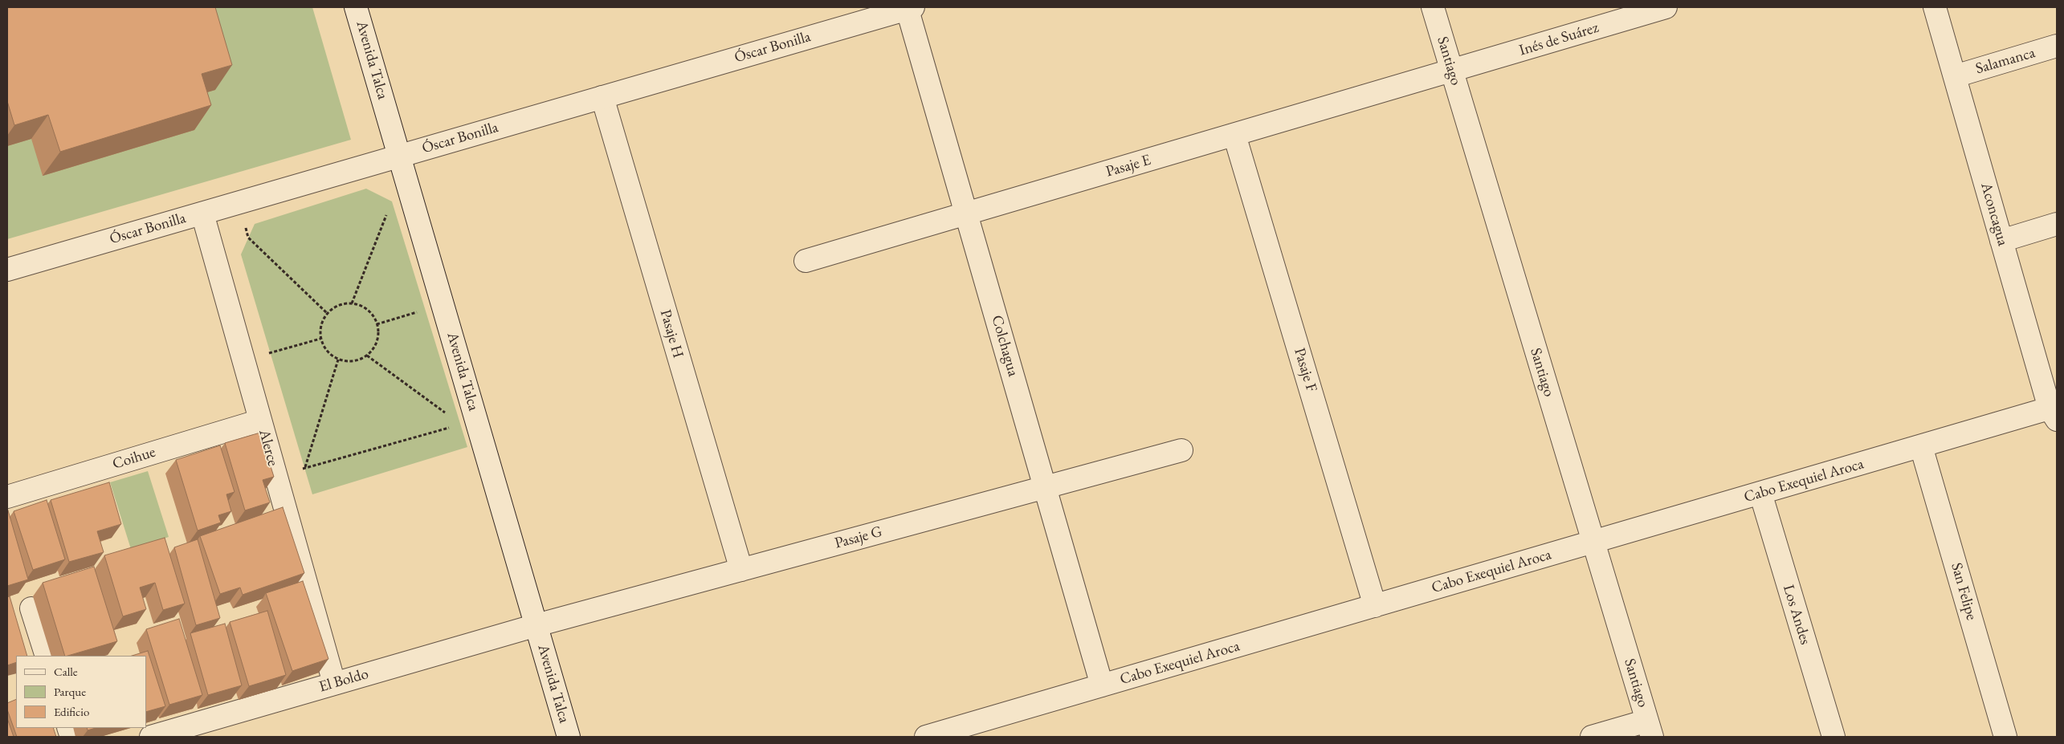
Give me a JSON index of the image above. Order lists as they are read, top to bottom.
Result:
{
  "streets": {
    "street": [
      "Inés de Suárez",
      "Óscar Bonilla",
      "Avenida Talca",
      "Santiago",
      "Salamanca",
      "Pasaje E",
      "Aconcagua",
      "Pasaje H",
      "Colchagua",
      "Pasaje F",
      "Alerce",
      "Coihue",
      "Cabo Exequiel Aroca",
      "Pasaje G",
      "San Felipe",
      "Los Andes",
      "El Boldo"
    ]
  },
  "crossings": [
    ["Inés de Suárez", "Santiago"],
    ["Inés de Suárez", "Pasaje E"],
    ["Óscar Bonilla", "Avenida Talca"],
    ["Óscar Bonilla", "Pasaje H"],
    ["Óscar Bonilla", "Colchagua"],
    ["Óscar Bonilla", "Alerce"],
    ["Avenida Talca", "Pasaje G"],
    ["Avenida Talca", "El Boldo"],
    ["Santiago", "Pasaje E"],
    ["Santiago", "Cabo Exequiel Aroca"],
    ["Salamanca", "Aconcagua"],
    ["Pasaje E", "Colchagua"],
    ["Pasaje E", "Pasaje F"],
    ["Aconcagua", "Cabo Exequiel Aroca"],
    ["Pasaje H", "Pasaje G"],
    ["Colchagua", "Cabo Exequiel Aroca"],
    ["Colchagua", "Pasaje G"],
    ["Pasaje F", "Cabo Exequiel Aroca"],
    ["Alerce", "Coihue"],
    ["Alerce", "El Boldo"],
    ["Cabo Exequiel Aroca", "San Felipe"],
    ["Cabo Exequiel Aroca", "Los Andes"],
    ["Pasaje G", "El Boldo"]
  ],
  "legend": ["Calle", "Parque", "Edificio"]
}
